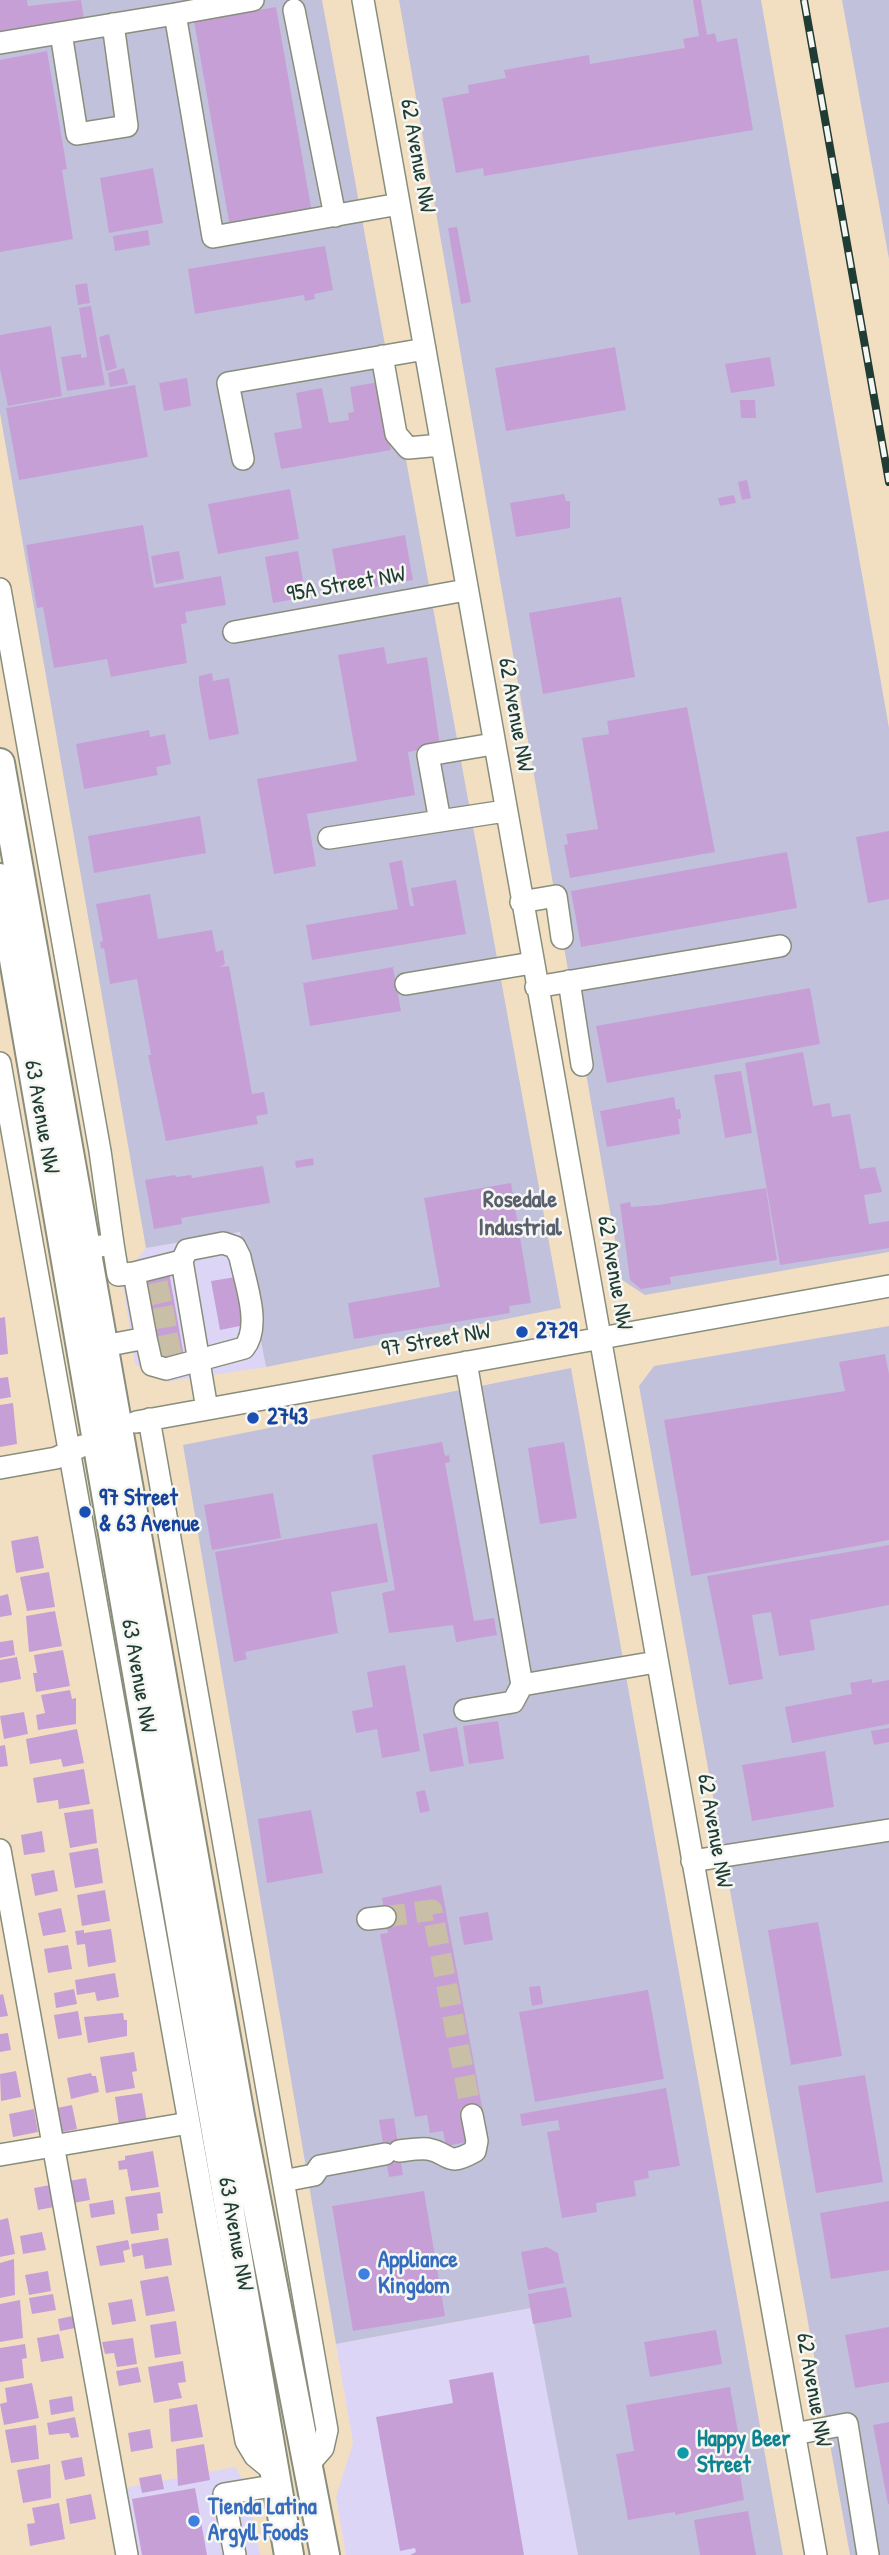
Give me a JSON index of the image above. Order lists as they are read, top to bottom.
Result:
{
  "streets": {
    "main road": ["63 Avenue NW"],
    "street": ["62 Avenue NW", "95A Street NW", "97 Street NW"]
  },
  "crossings": [
    ["62 Avenue NW", "95A Street NW"],
    ["62 Avenue NW", "97 Street NW"],
    ["63 Avenue NW", "97 Street NW"]
  ],
  "districts": ["Rosedale Industrial"],
  "places": [
    "2729",
    "2743",
    "97 Street & 63 Avenue",
    "Appliance Kingdom",
    "Happy Beer Street",
    "Tienda Latina Argyll Foods"
  ]
}
